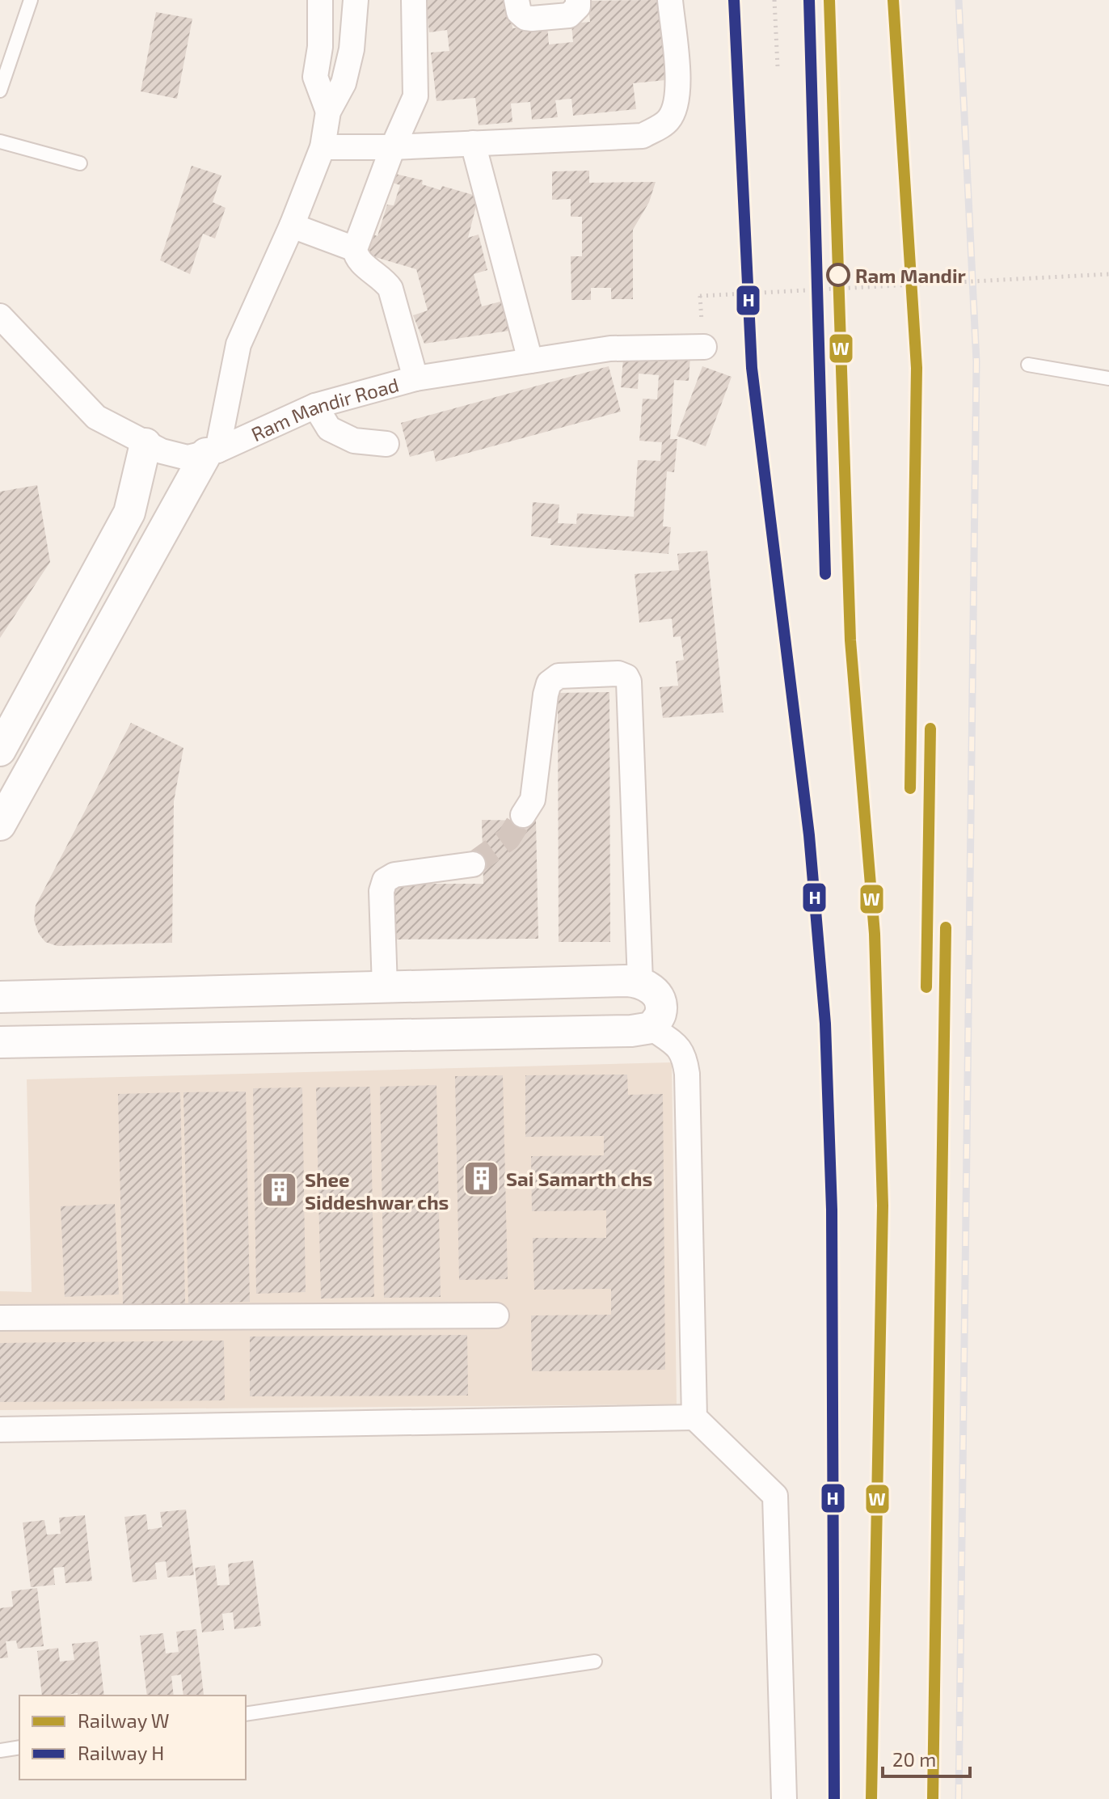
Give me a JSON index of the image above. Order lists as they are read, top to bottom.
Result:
{
  "streets": {
    "street": ["Ram Mandir Road"]
  },
  "places": {
    "other": ["Ram Mandir"],
    "building": ["Sai Samarth chs", "Shee Siddeshwar chs"]
  },
  "lines": ["rail line W", "rail line H"],
  "legend": ["Railway W", "Railway H"],
  "scale_bar": "20 m"
}
